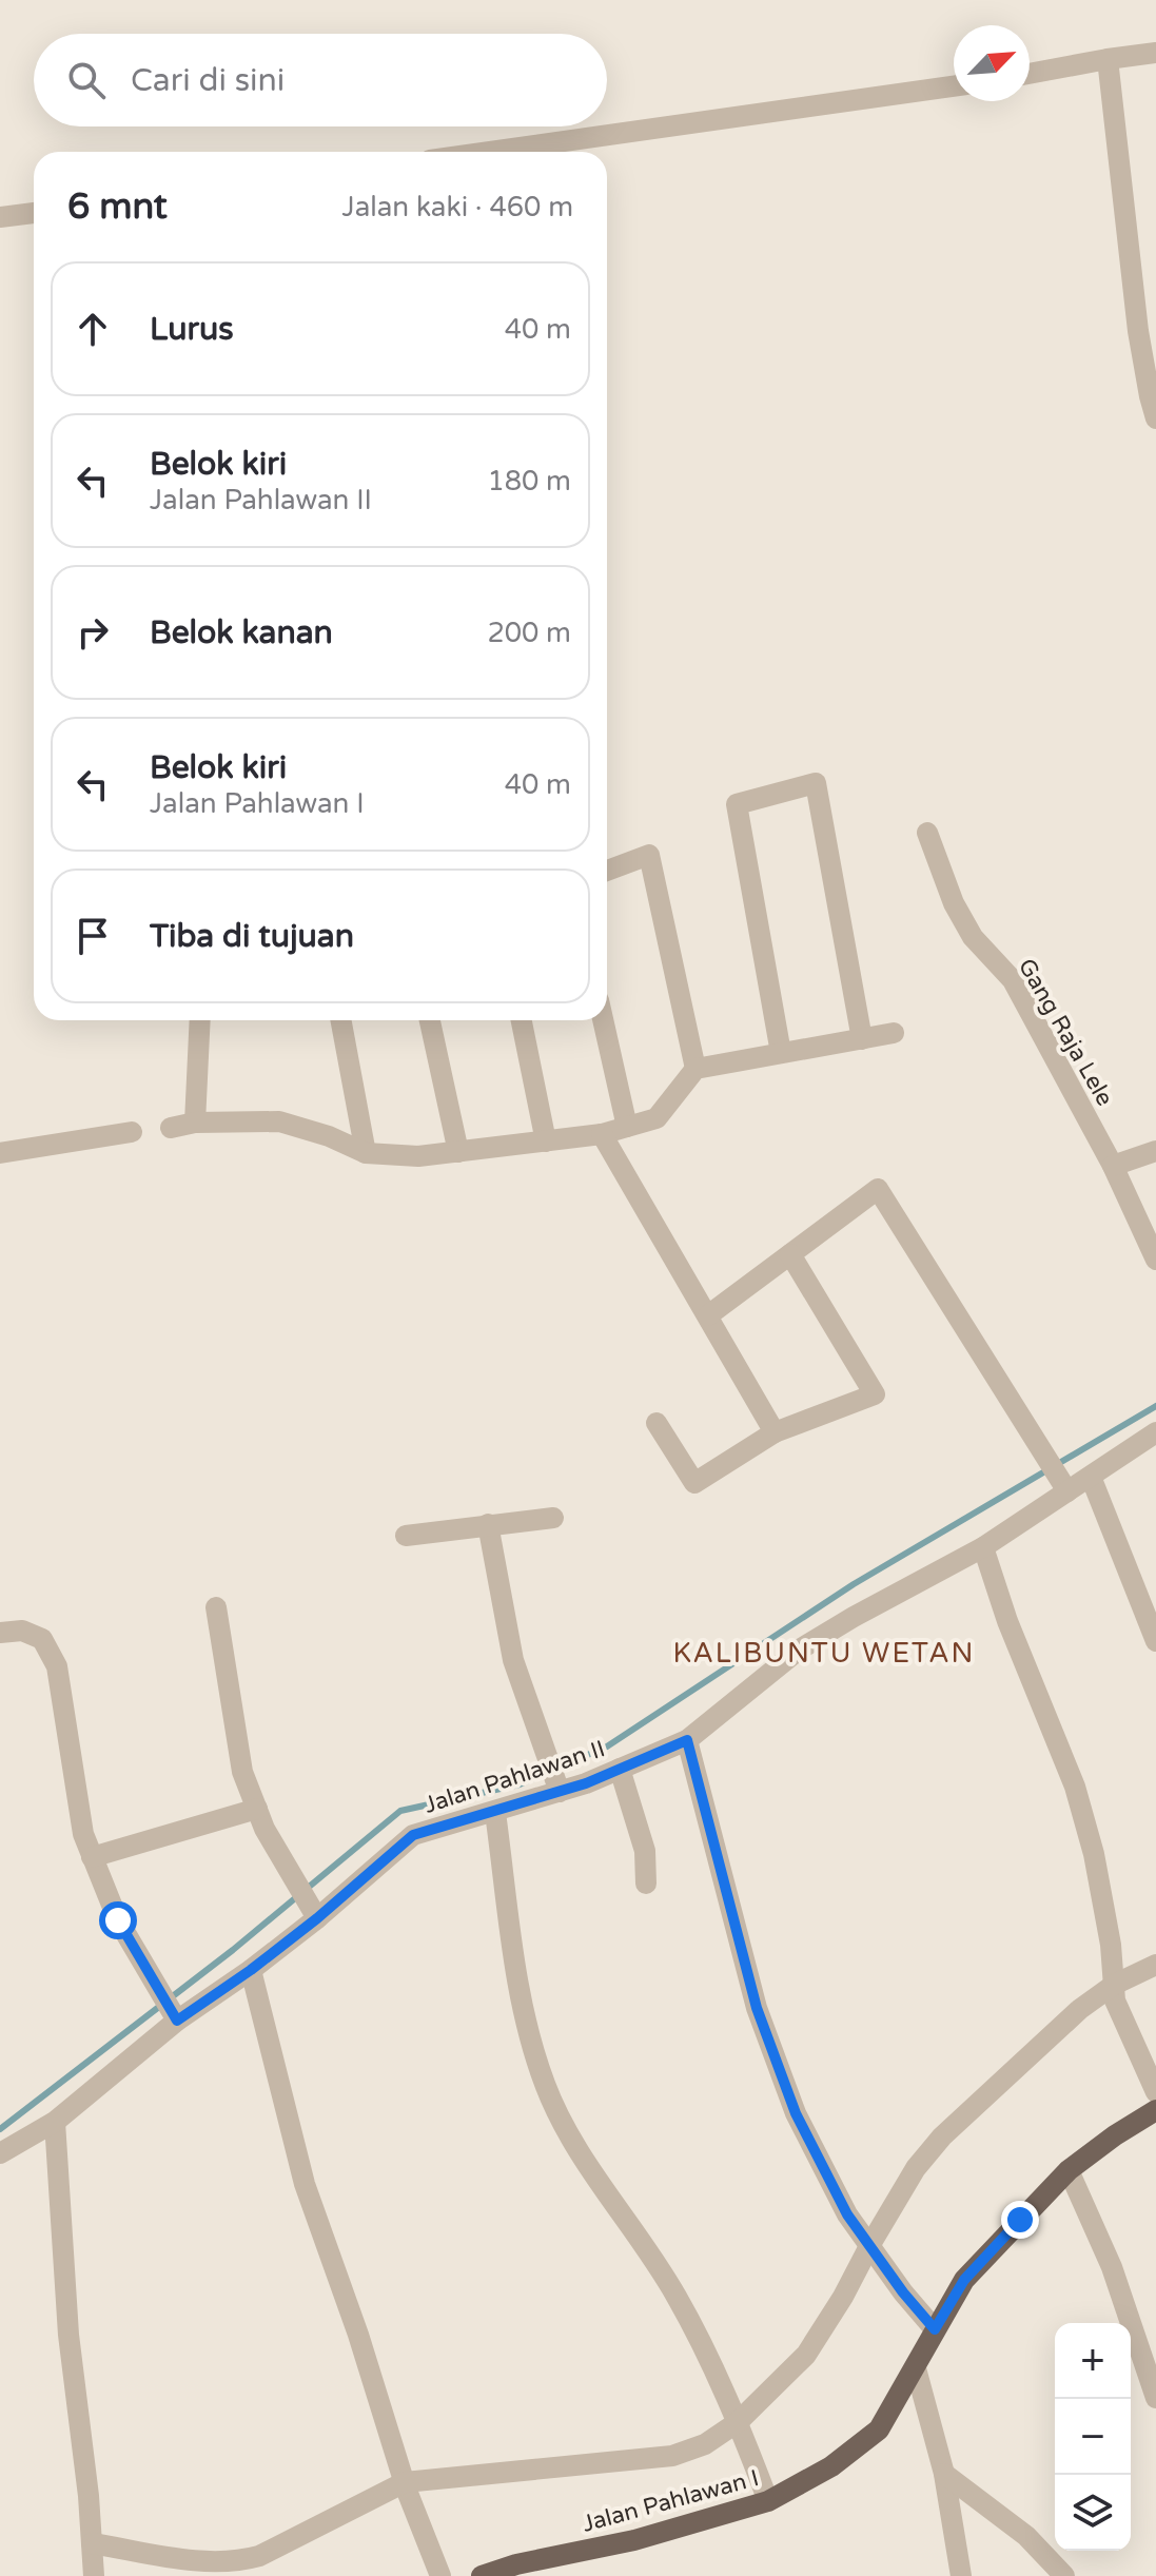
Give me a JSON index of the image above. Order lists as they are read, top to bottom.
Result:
{
  "streets": {
    "main road": ["Jalan Pahlawan I"],
    "street": ["Gang Raja Lele", "Jalan Pahlawan II"]
  },
  "districts": ["KALIBUNTU WETAN"],
  "north": "top right",
  "page": {
    "search": "Cari di sini",
    "heading": ["6 mnt", "Jalan kaki · 460 m"],
    "list": [
      ["Lurus", "40 m"],
      ["Belok kiri", "Jalan Pahlawan II", "180 m"],
      ["Belok kanan", "200 m"],
      ["Belok kiri", "Jalan Pahlawan I", "40 m"],
      "Tiba di tujuan"
    ],
    "map_buttons": ["+", "−"]
  }
}
